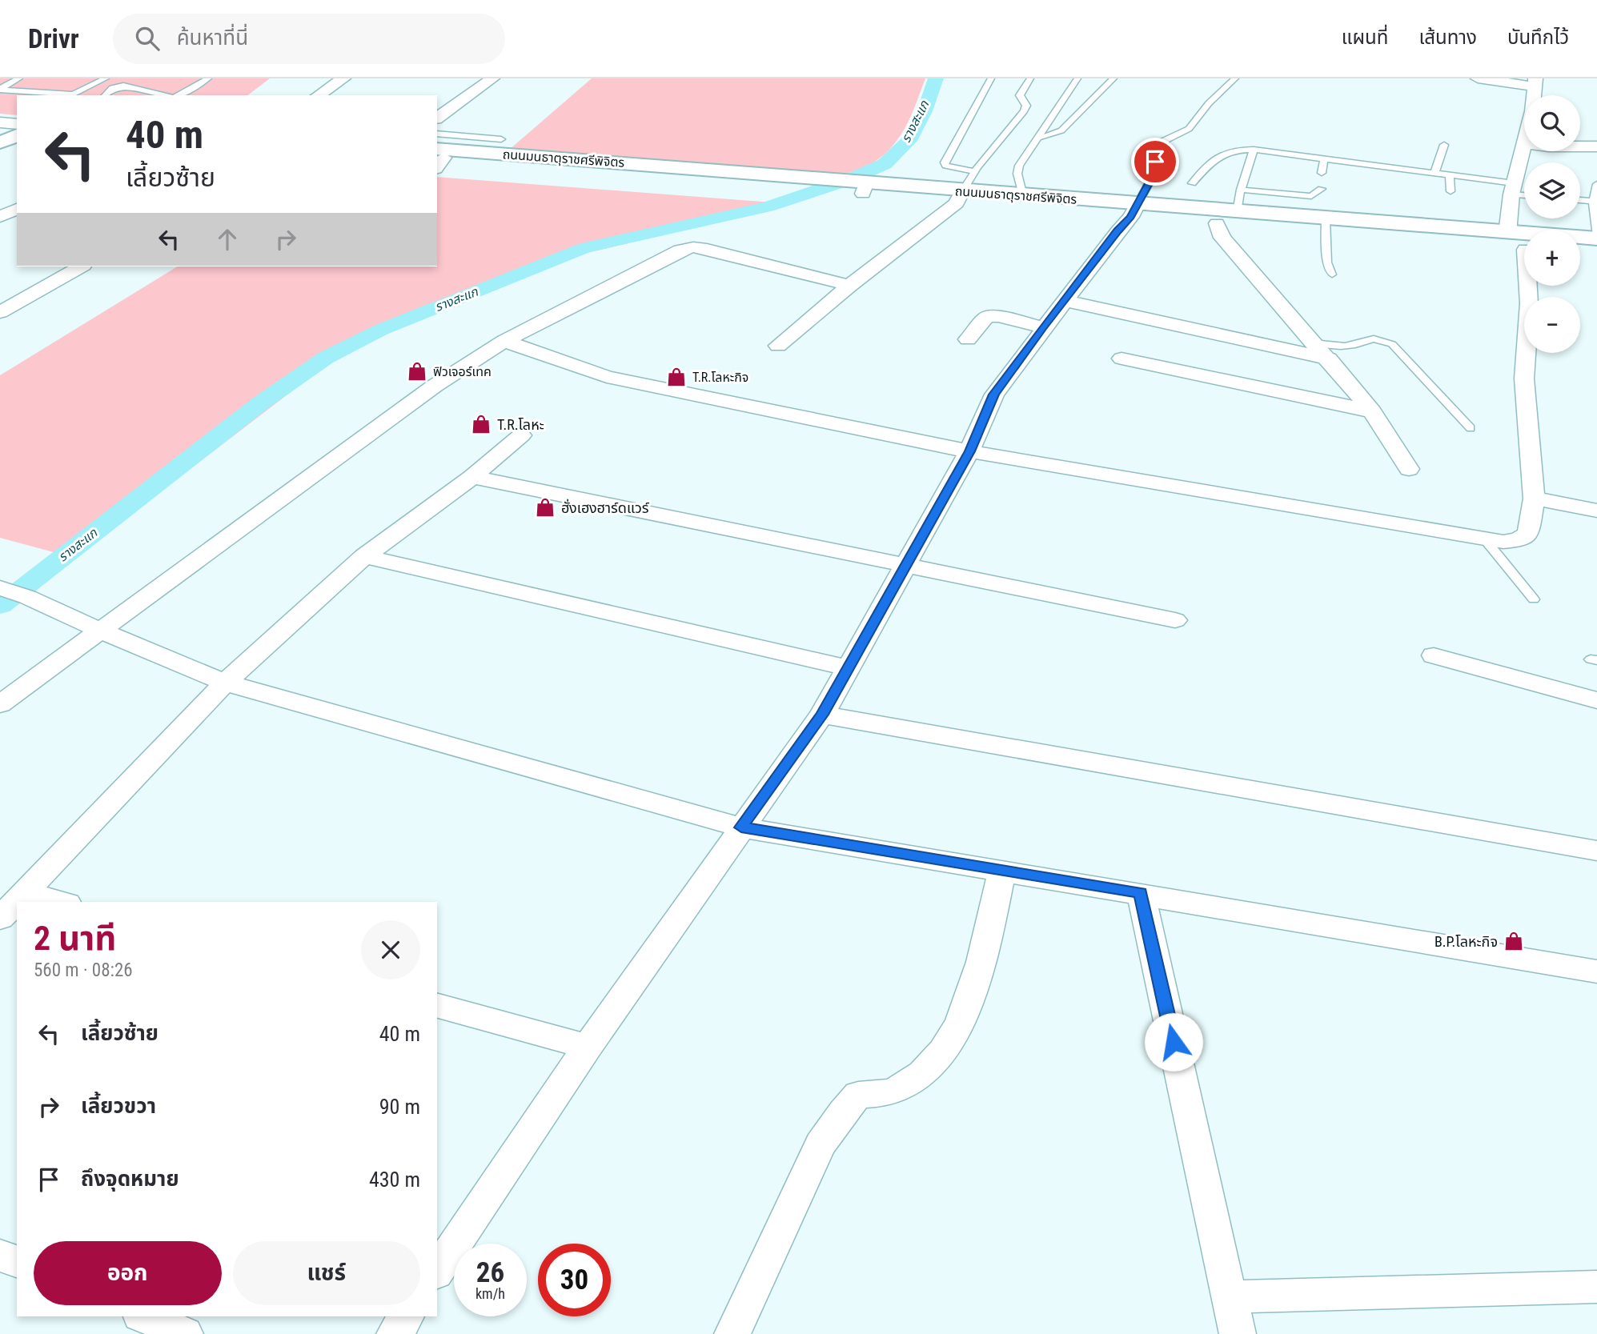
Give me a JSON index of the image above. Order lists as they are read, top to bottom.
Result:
{
  "streets": {
    "street": ["ถนนมนธาตุราชศรีพิจิตร"]
  },
  "water": ["รางสะแก"],
  "places": {
    "shop": [
      "ฟิวเจอร์เทค",
      "T.R.โลหะกิจ",
      "T.R.โลหะ",
      "ฮั่งเฮงฮาร์ดแวร์",
      "B.P.โลหะกิจ"
    ]
  },
  "page": {
    "header": "Drivr",
    "search": "ค้นหาที่นี่",
    "nav": ["แผนที่", "เส้นทาง", "บันทึกไว้"],
    "map_buttons": ["+", "−"],
    "turn": ["40 m", "เลี้ยวซ้าย"],
    "heading": ["2 นาที", "560 m · 08:26"],
    "list": [
      {
        "name": "เลี้ยวซ้าย",
        "value": "40 m"
      },
      {
        "name": "เลี้ยวขวา",
        "value": "90 m"
      },
      {
        "name": "ถึงจุดหมาย",
        "value": "430 m"
      }
    ],
    "buttons": ["ออก", "แชร์"],
    "speed": "26 km/h",
    "limit": "30"
  }
}
